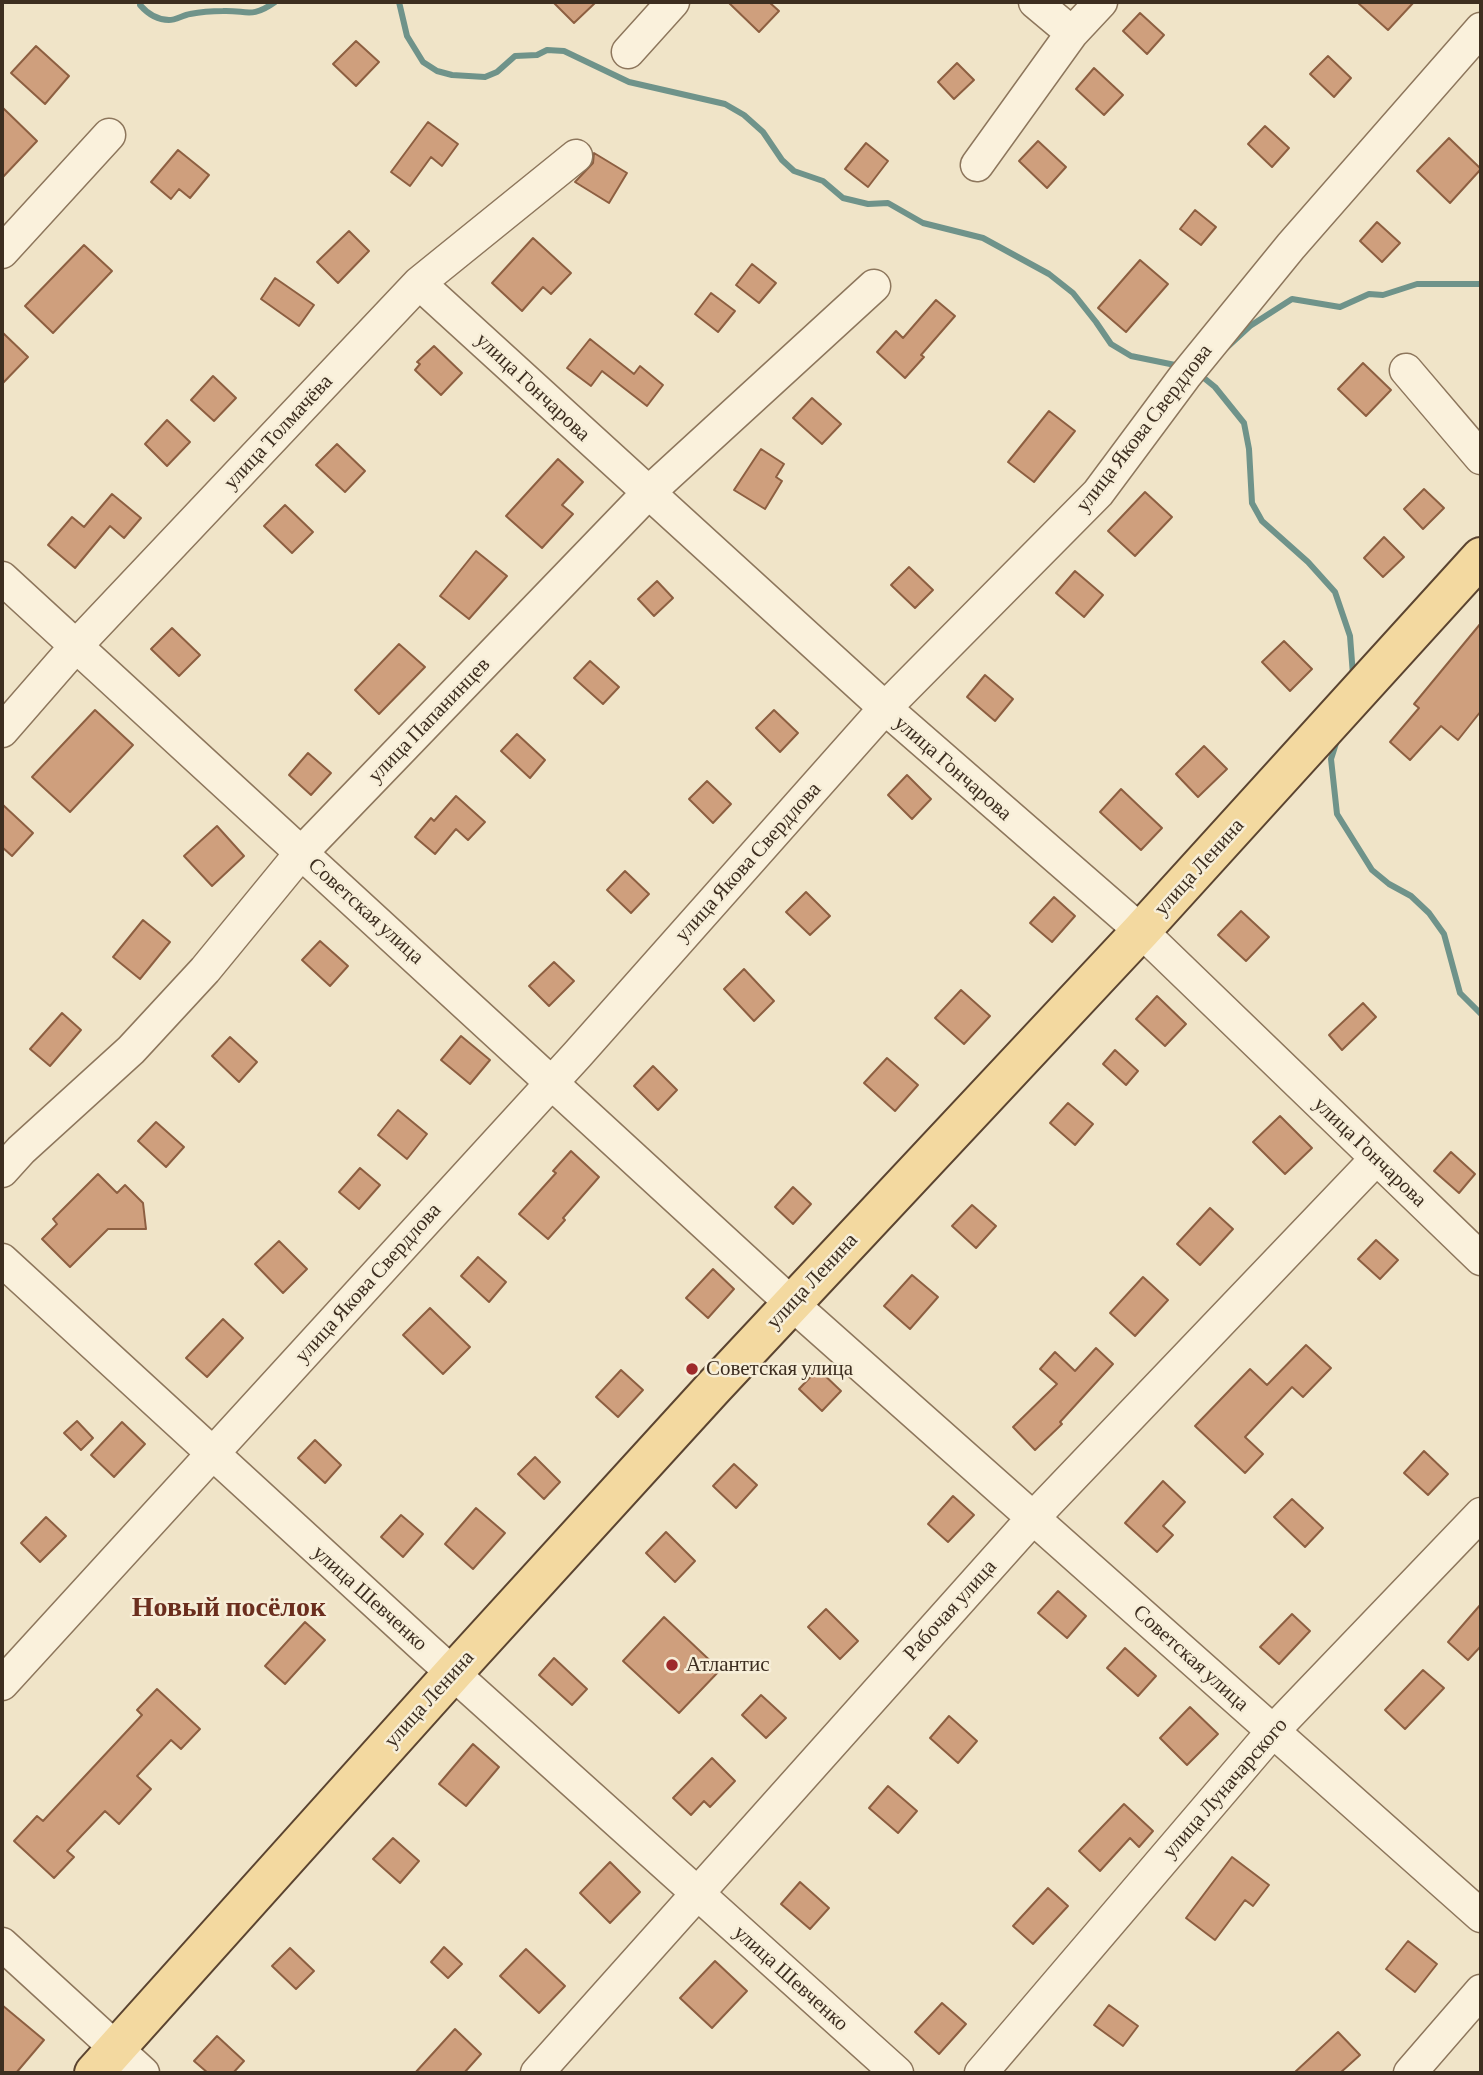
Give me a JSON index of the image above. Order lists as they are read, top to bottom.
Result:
{
  "streets": {
    "main road": ["улица Ленина"],
    "street": [
      "улица Гончарова",
      "улица Якова Свердлова",
      "улица Толмачёва",
      "улица Папанинцев",
      "Советская улица",
      "улица Шевченко",
      "Рабочая улица",
      "улица Луначарского"
    ]
  },
  "crossings": [
    ["улица Гончарова", "улица Якова Свердлова"],
    ["улица Гончарова", "улица Толмачёва"],
    ["улица Гончарова", "улица Папанинцев"],
    ["улица Гончарова", "улица Ленина"],
    ["улица Гончарова", "Рабочая улица"],
    ["улица Якова Свердлова", "Советская улица"],
    ["улица Якова Свердлова", "улица Шевченко"],
    ["улица Толмачёва", "Советская улица"],
    ["улица Папанинцев", "Советская улица"],
    ["улица Ленина", "Советская улица"],
    ["улица Ленина", "улица Шевченко"],
    ["Советская улица", "Рабочая улица"],
    ["Советская улица", "улица Луначарского"],
    ["улица Шевченко", "Рабочая улица"]
  ],
  "districts": ["Новый посёлок"],
  "places": ["Советская улица", "Атлантис"]
}
